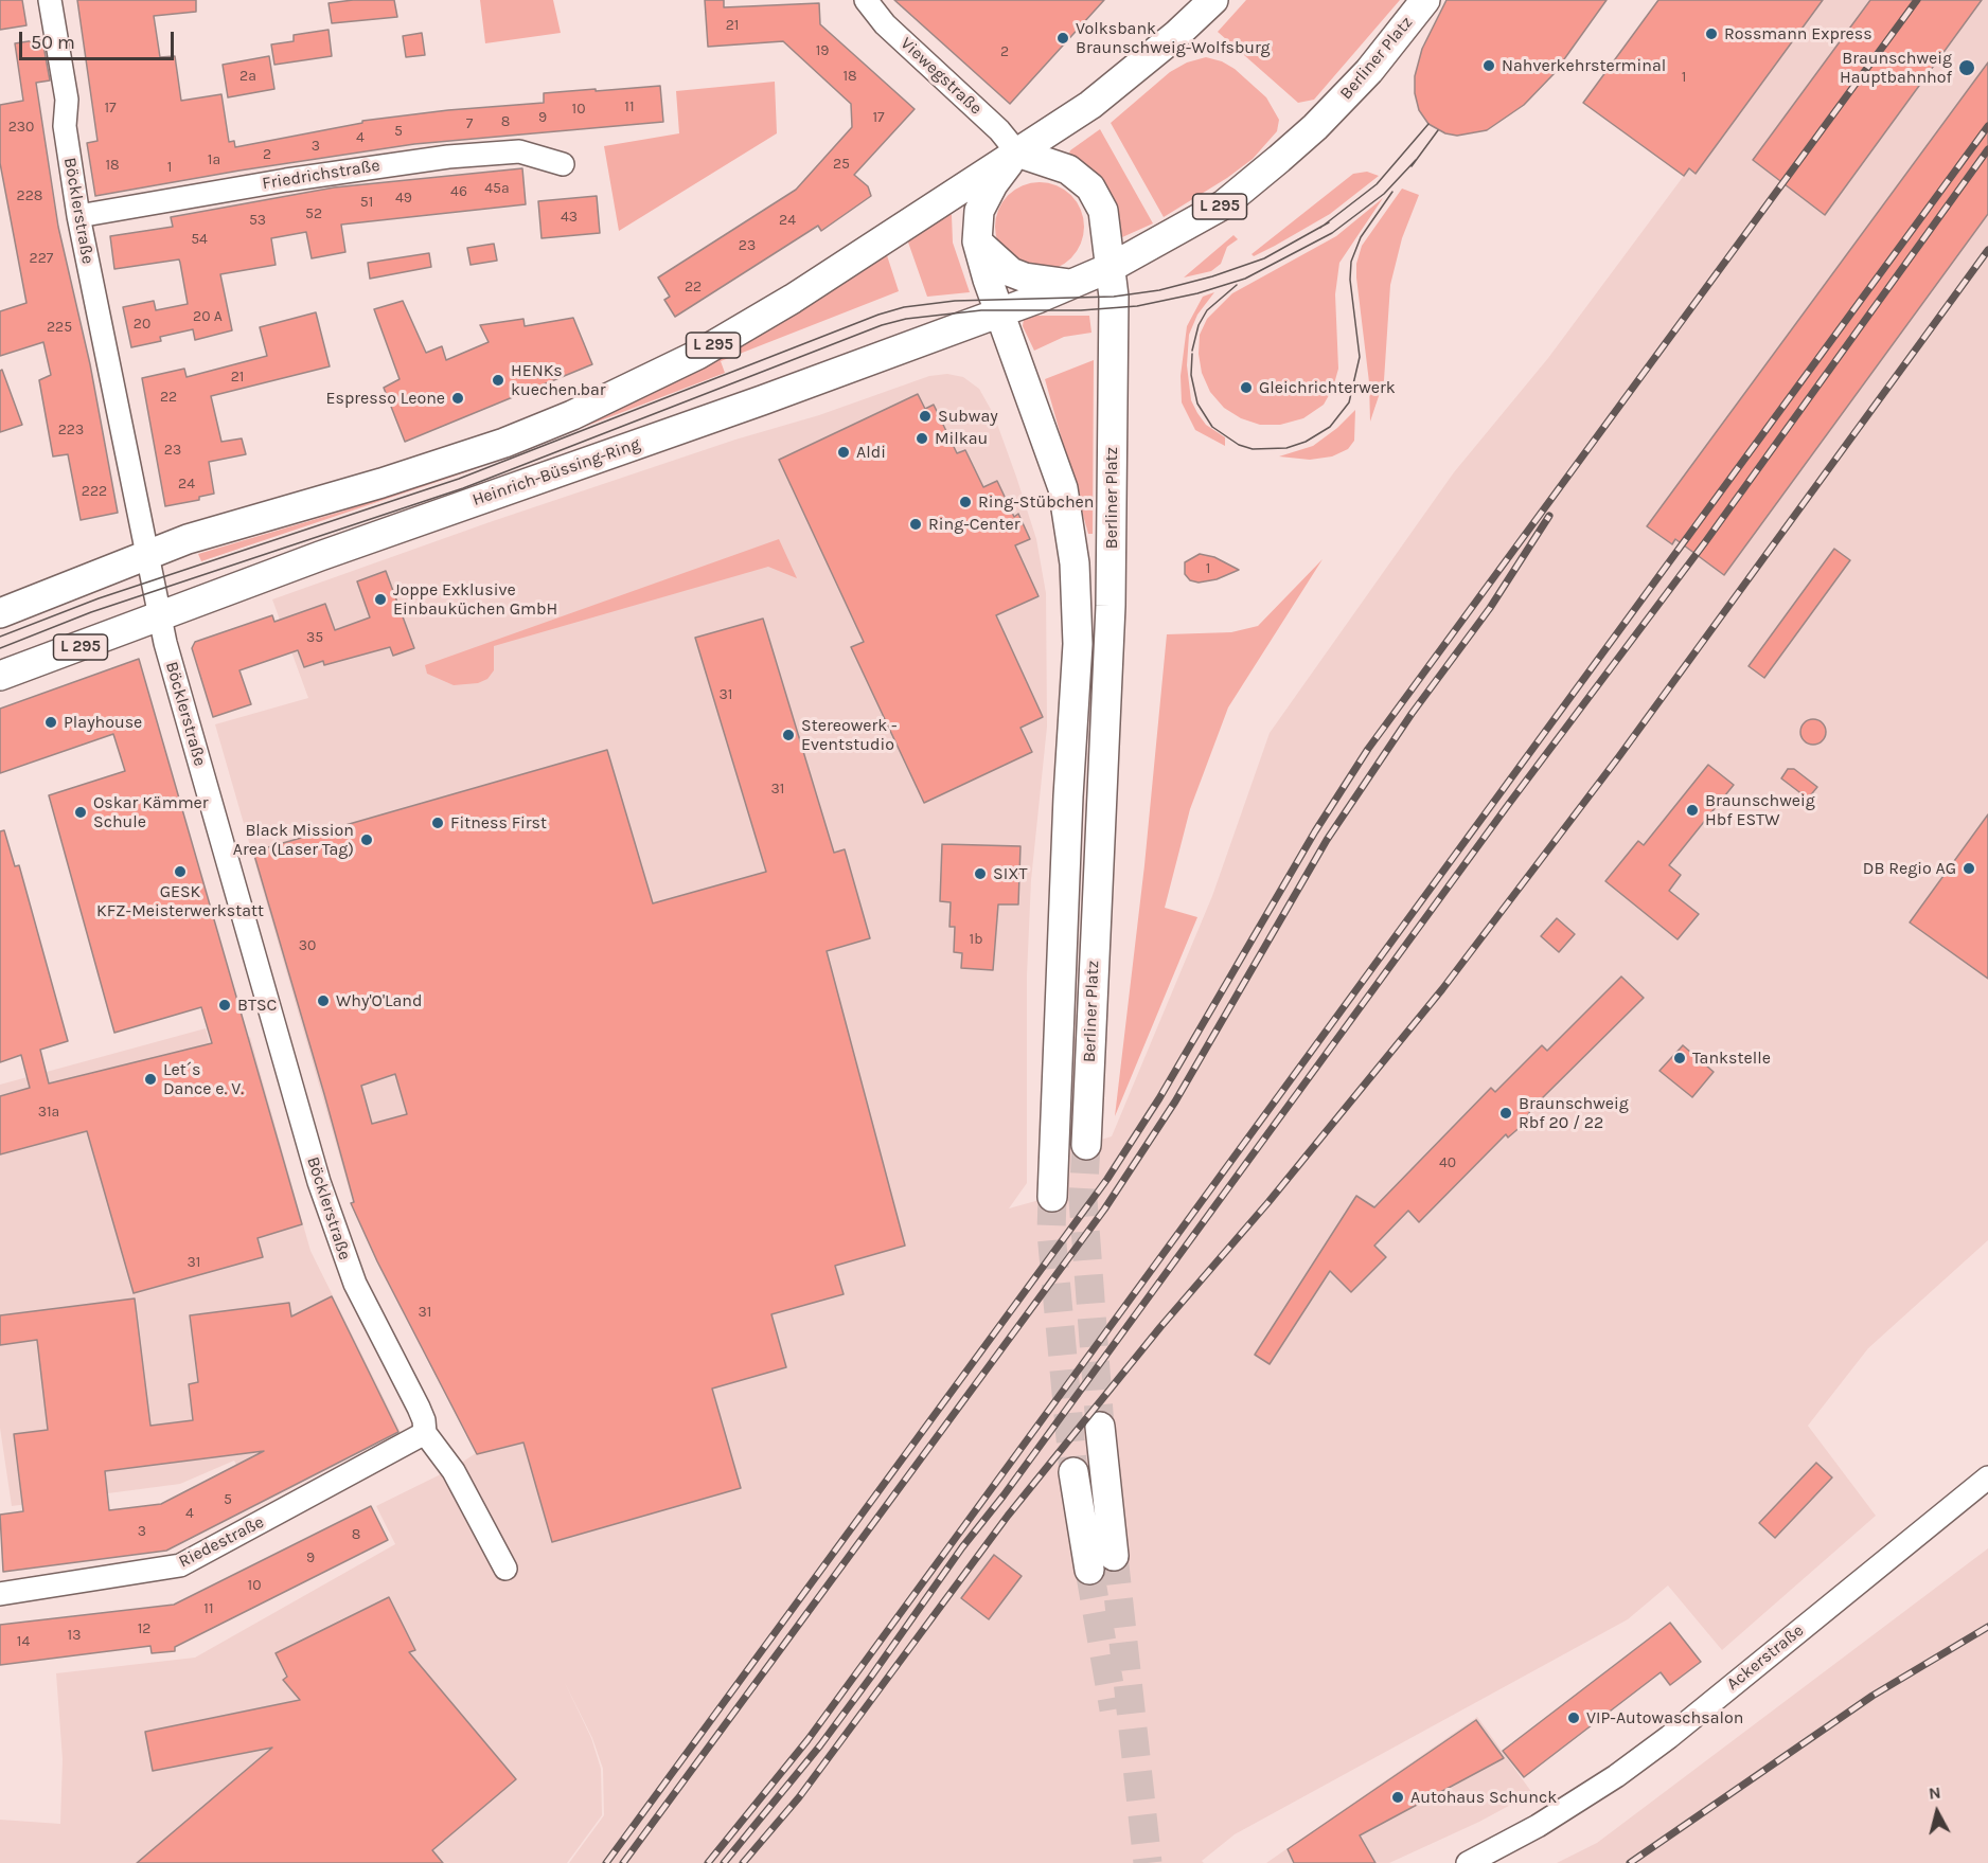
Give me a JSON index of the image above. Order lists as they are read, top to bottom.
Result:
{
  "streets": {
    "main road": ["Berliner Platz", "L 295", "Heinrich-Büssing-Ring"],
    "street": [
      "Viewegstraße",
      "Friedrichstraße",
      "Böcklerstraße",
      "Riedestraße",
      "Ackerstraße"
    ]
  },
  "crossings": [
    ["Berliner Platz", "Viewegstraße"],
    ["Berliner Platz", "L 295"],
    ["Berliner Platz", "Heinrich-Büssing-Ring"],
    ["Viewegstraße", "L 295"],
    ["Viewegstraße", "Heinrich-Büssing-Ring"],
    ["Friedrichstraße", "Böcklerstraße"],
    ["L 295", "Böcklerstraße"],
    ["L 295", "Heinrich-Büssing-Ring"],
    ["Böcklerstraße", "Heinrich-Büssing-Ring"],
    ["Böcklerstraße", "Riedestraße"]
  ],
  "places": [
    "Rossmann Express",
    "Volksbank Braunschweig-Wolfsburg",
    "Nahverkehrsterminal",
    "Braunschweig Hauptbahnhof",
    "HENKs kuechen.bar",
    "Gleichrichterwerk",
    "Espresso Leone",
    "Subway",
    "Milkau",
    "Aldi",
    "Ring-Stübchen",
    "Ring-Center",
    "Joppe Exklusive Einbauküchen GmbH",
    "Playhouse",
    "Stereowerk - Eventstudio",
    "Braunschweig Hbf ESTW",
    "Oskar Kämmer Schule",
    "Fitness First",
    "Black Mission Area (Laser Tag)",
    "DB Regio AG",
    "GESK KFZ-Meisterwerkstatt",
    "SIXT",
    "Why'O'Land",
    "BTSC",
    "Tankstelle",
    "Let´s Dance e. V.",
    "Braunschweig Rbf 20 / 22",
    "VIP-Autowaschsalon",
    "Autohaus Schunck"
  ],
  "house_numbers": [
    "21",
    "19",
    "2",
    "2a",
    "18",
    "1",
    "11",
    "17",
    "10",
    "9",
    "17",
    "8",
    "7",
    "230",
    "5",
    "4",
    "3",
    "2",
    "1a",
    "25",
    "18",
    "1",
    "45a",
    "46",
    "228",
    "49",
    "51",
    "52",
    "43",
    "53",
    "24",
    "54",
    "23",
    "227",
    "22",
    "20 A",
    "20",
    "225",
    "21",
    "22",
    "223",
    "23",
    "24",
    "222",
    "1",
    "35",
    "31",
    "31",
    "1b",
    "30",
    "31a",
    "40",
    "31",
    "31",
    "5",
    "4",
    "3",
    "8",
    "9",
    "10",
    "11",
    "12",
    "13",
    "14"
  ],
  "scale_bar": "50 m",
  "north": "top"
}
